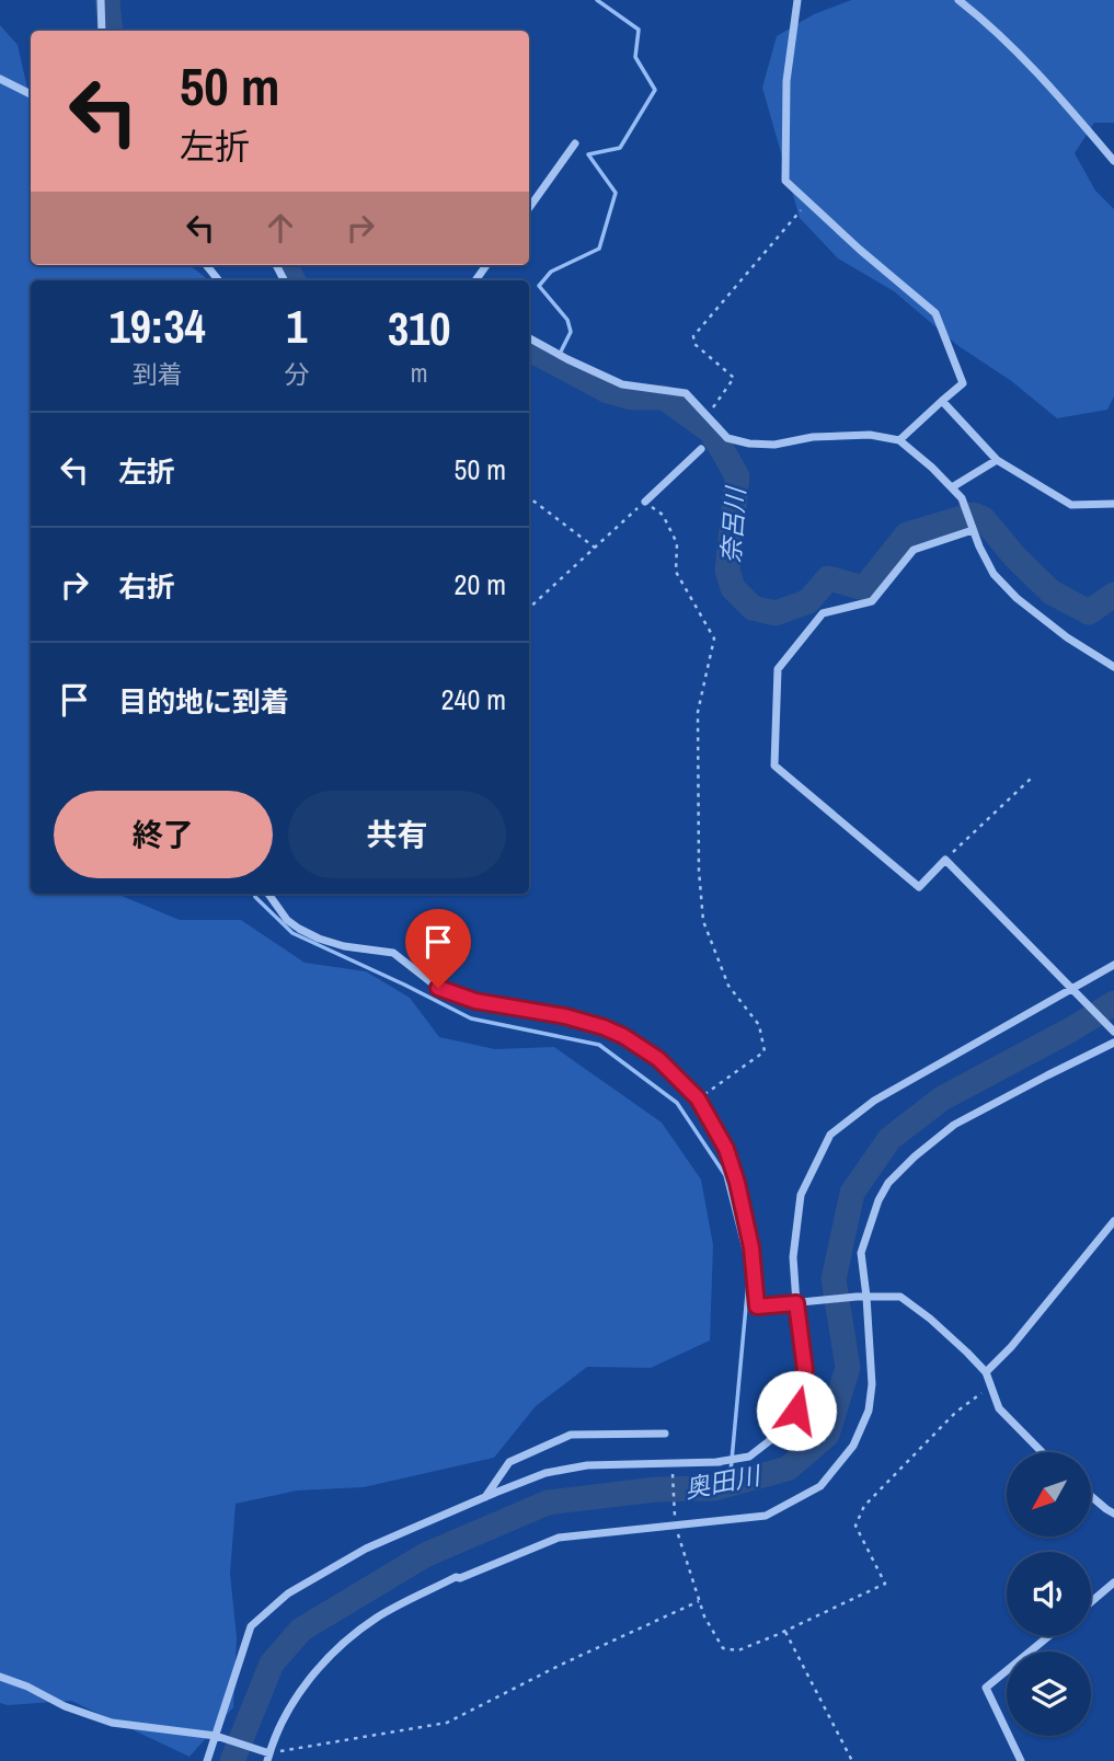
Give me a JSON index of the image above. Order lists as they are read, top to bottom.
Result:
{
  "water": ["奈呂川", "奥田川"],
  "north": "bottom left",
  "page": {
    "turn": ["50 m", "左折"],
    "eta": [
      "19:34",
      "到着",
      "1",
      "分",
      "310",
      "m"
    ],
    "list": [
      {
        "name": "左折",
        "value": "50 m"
      },
      {
        "name": "右折",
        "value": "20 m"
      },
      {
        "name": "目的地に到着",
        "value": "240 m"
      }
    ],
    "buttons": ["終了", "共有"]
  }
}
